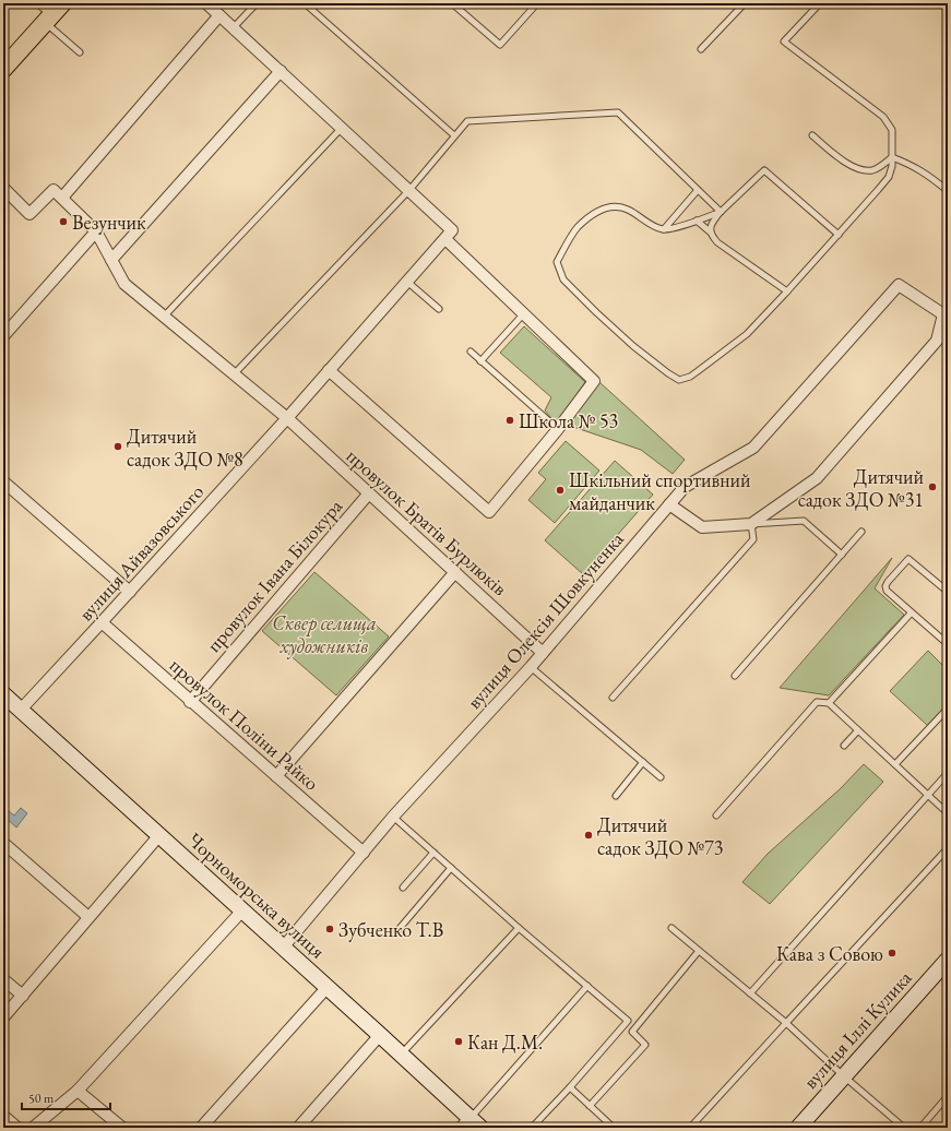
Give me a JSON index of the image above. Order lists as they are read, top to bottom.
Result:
{
  "streets": {
    "street": [
      "провулок Братів Бурлюків",
      "вулиця Айвазовського",
      "провулок Івана Білокура",
      "вулиця Олексія Шовкуненка",
      "провулок Поліни Райко",
      "Чорноморська вулиця",
      "вулиця Іллі Кулика"
    ]
  },
  "crossings": [
    ["провулок Братів Бурлюків", "вулиця Айвазовського"],
    ["провулок Братів Бурлюків", "провулок Івана Білокура"],
    ["провулок Братів Бурлюків", "вулиця Олексія Шовкуненка"],
    ["вулиця Айвазовського", "провулок Поліни Райко"],
    ["вулиця Айвазовського", "Чорноморська вулиця"],
    ["провулок Івана Білокура", "провулок Поліни Райко"],
    ["вулиця Олексія Шовкуненка", "провулок Поліни Райко"],
    ["вулиця Олексія Шовкуненка", "Чорноморська вулиця"]
  ],
  "parks": ["Сквер селища художників"],
  "places": [
    "Везунчик",
    "Школа № 53",
    "Дитячий садок ЗДО №8",
    "Дитячий садок ЗДО №31",
    "Шкільний спортивний майданчик",
    "Дитячий садок ЗДО №73",
    "Зубченко Т.В",
    "Кава з Совою",
    "Кан Д.М."
  ],
  "scale_bar": "50 m"
}
